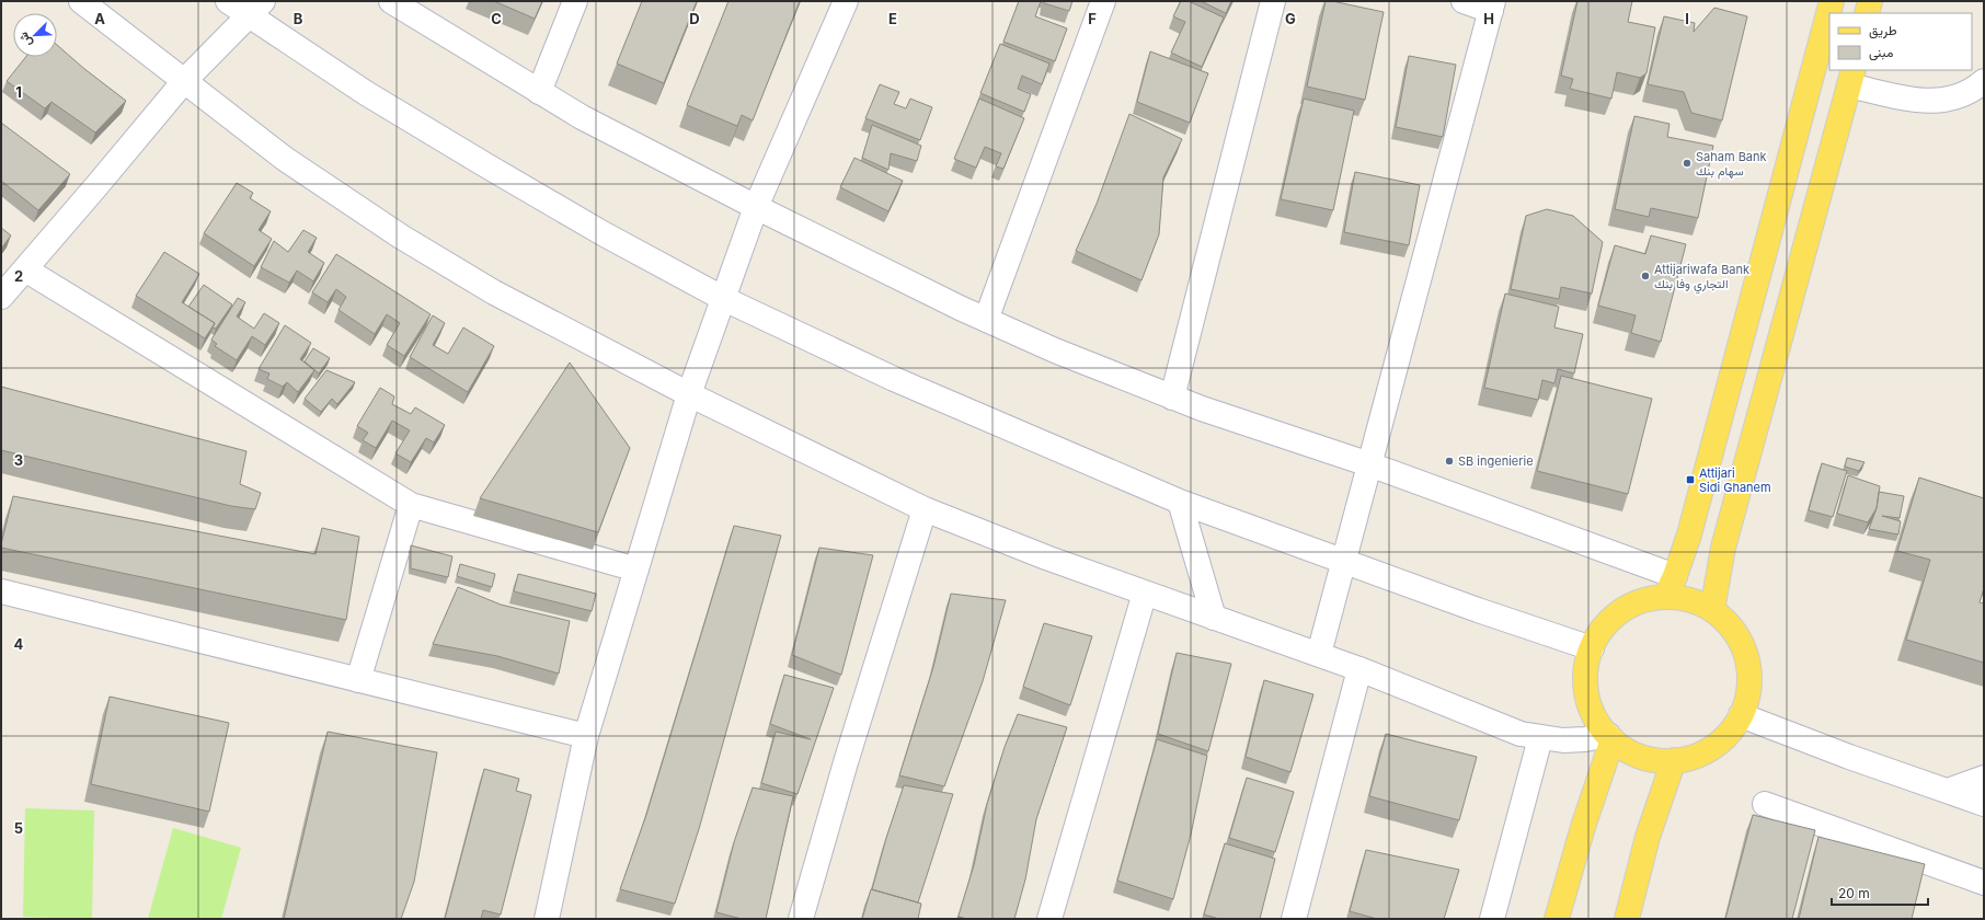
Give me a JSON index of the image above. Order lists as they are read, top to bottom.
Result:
{
  "places": {
    "other": ["Saham Bank سهام بنك", "Attijariwafa Bank التجاري وفا بنك", "SB ingenierie"],
    "transit": ["Attijari Sidi Ghanem"]
  },
  "legend": ["طريق", "مبنى"],
  "scale_bar": "20 m",
  "north": "bottom left",
  "grid": {
    "columns": [
      "A",
      "B",
      "C",
      "D",
      "E",
      "F",
      "G",
      "H",
      "I"
    ],
    "rows": [
      "1",
      "2",
      "3",
      "4",
      "5"
    ]
  }
}
